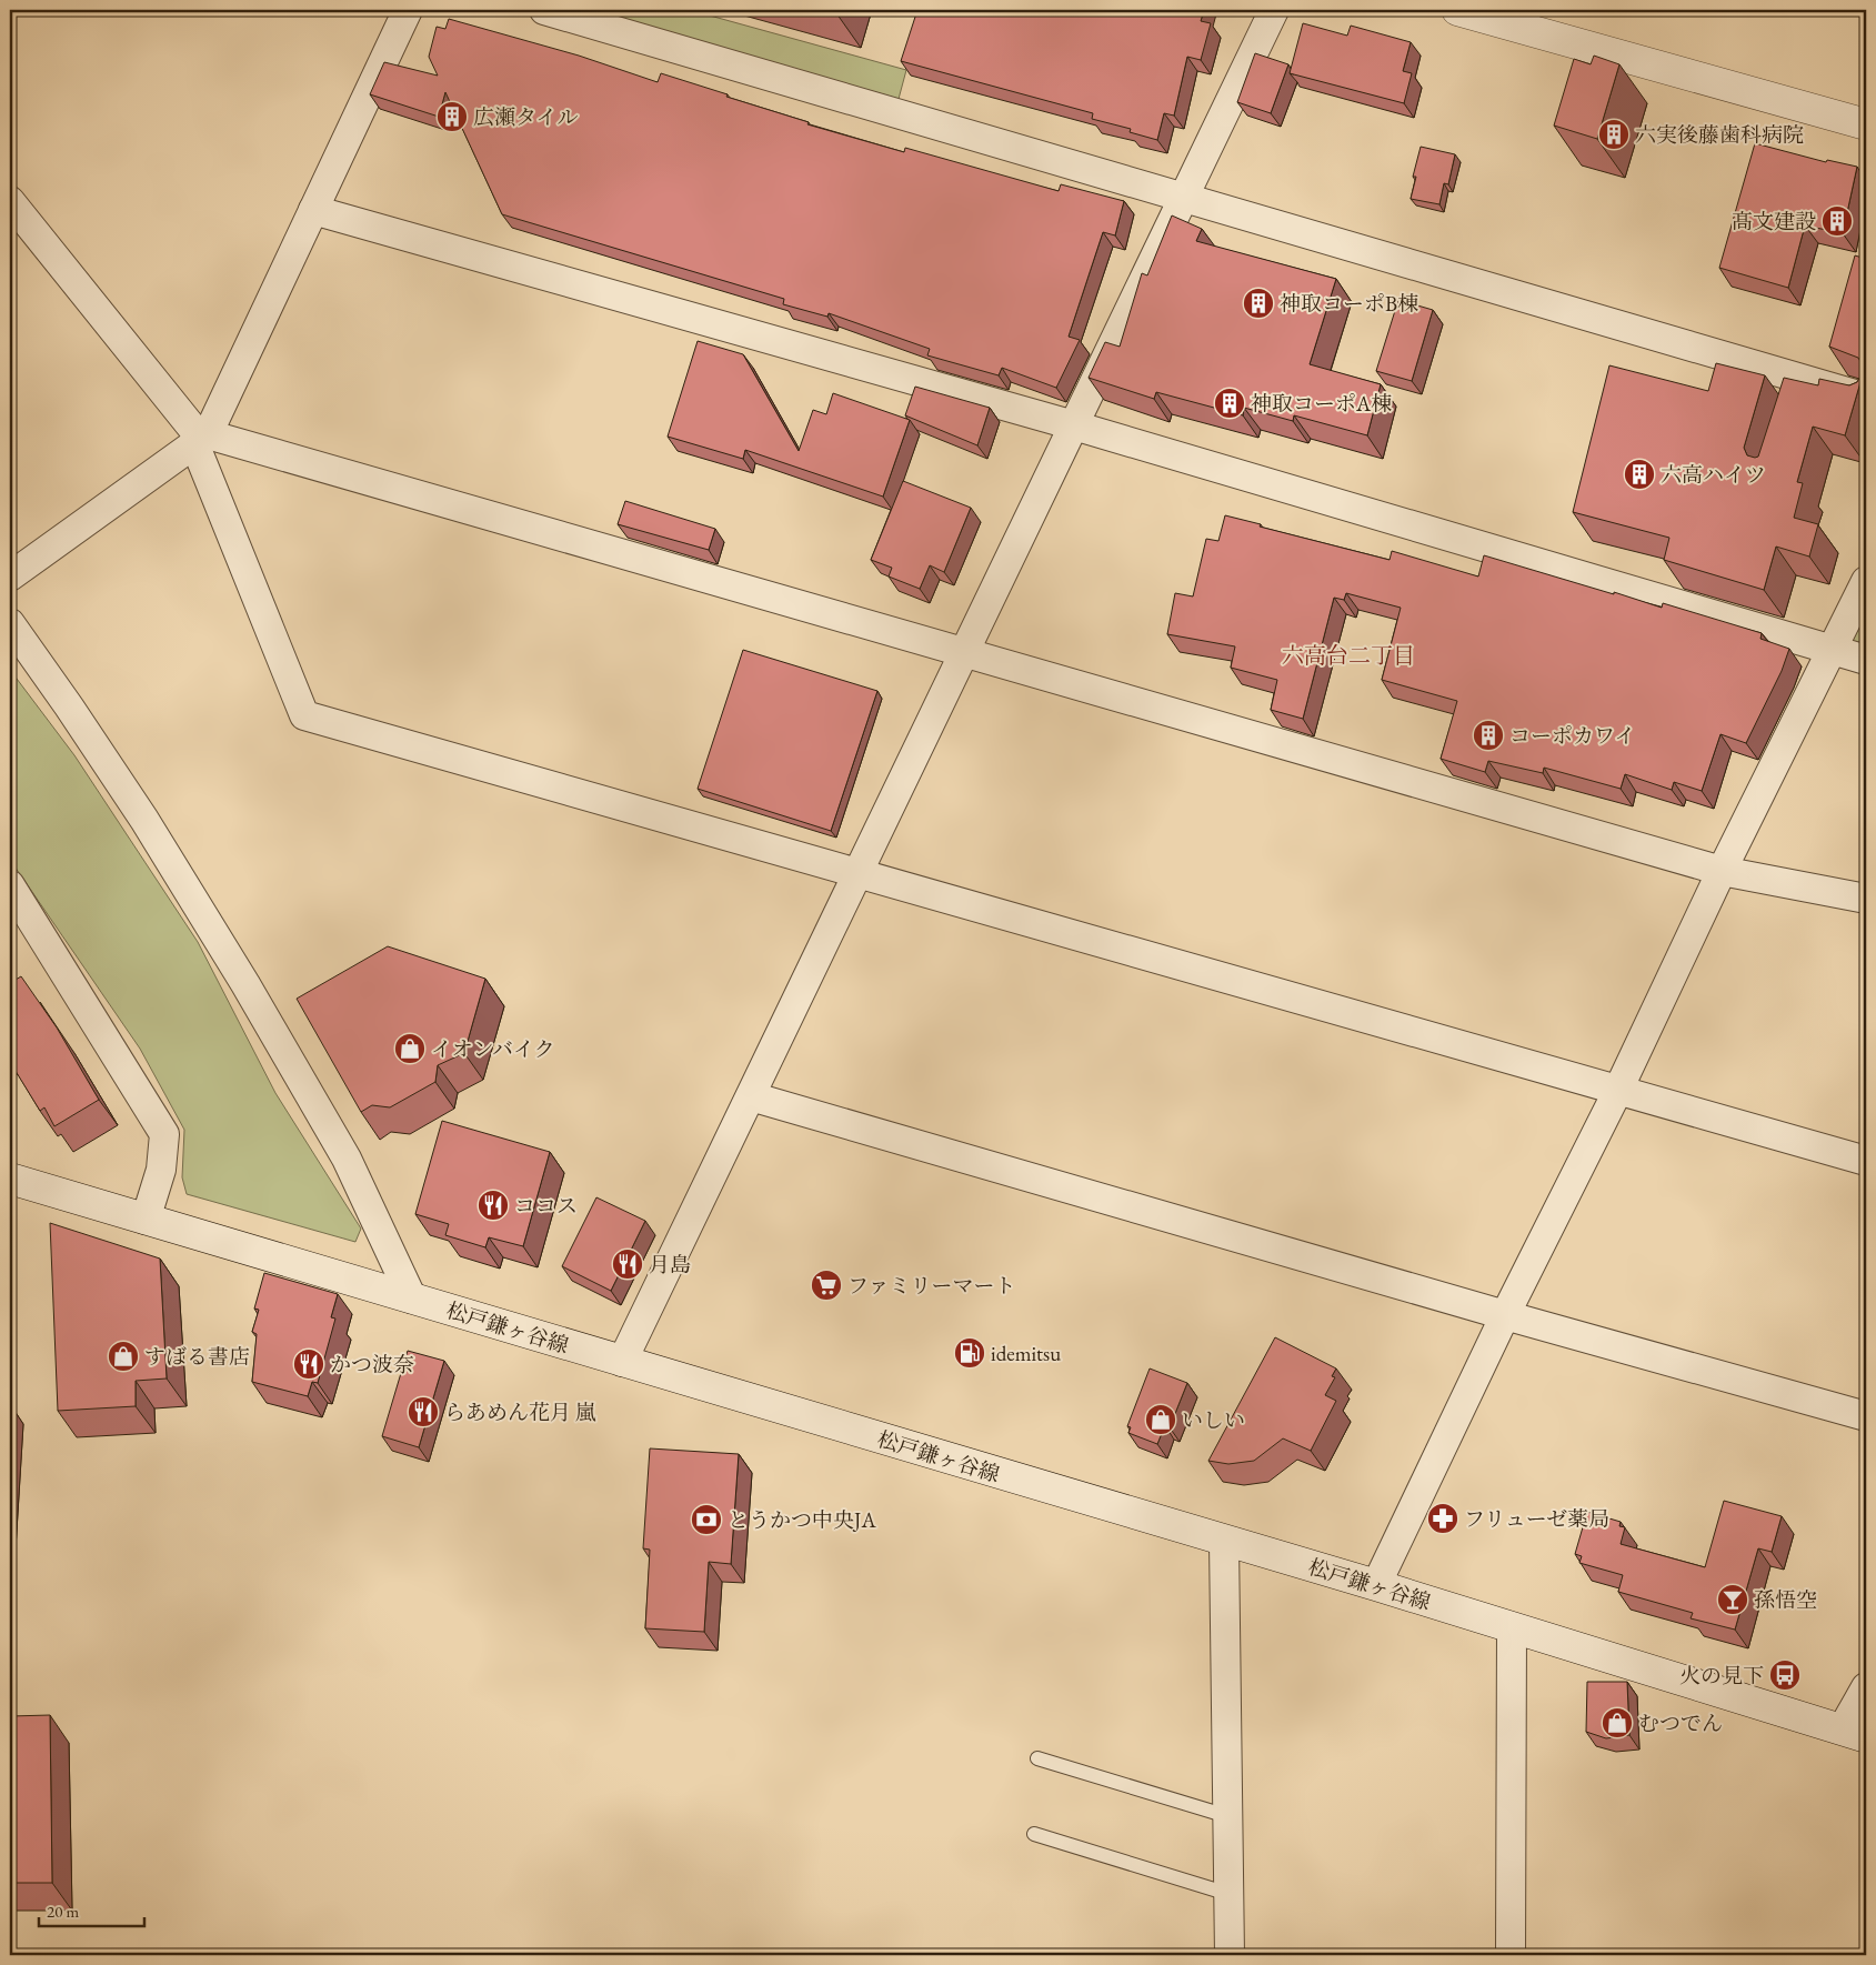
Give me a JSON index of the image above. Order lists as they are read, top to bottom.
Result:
{
  "streets": {
    "main road": ["松戸鎌ヶ谷線"]
  },
  "districts": ["六高台二丁目"],
  "places": {
    "building": [
      "広瀬タイル",
      "六実後藤歯科病院",
      "髙文建設",
      "神取コーポB棟",
      "神取コーポA棟",
      "六高ハイツ",
      "コーポカワイ"
    ],
    "shop": [
      "イオンバイク",
      "すばる書店",
      "いしい",
      "むつでん"
    ],
    "restaurant": [
      "ココス",
      "月島",
      "かつ波奈",
      "らあめん花月 嵐"
    ],
    "supermarket": ["ファミリーマート"],
    "fuel station": ["idemitsu"],
    "pharmacy": ["フリューゼ薬局"],
    "bank": ["とうかつ中央JA"],
    "bar": ["孫悟空"],
    "bus stop": ["火の見下"]
  },
  "scale_bar": "20 m"
}
